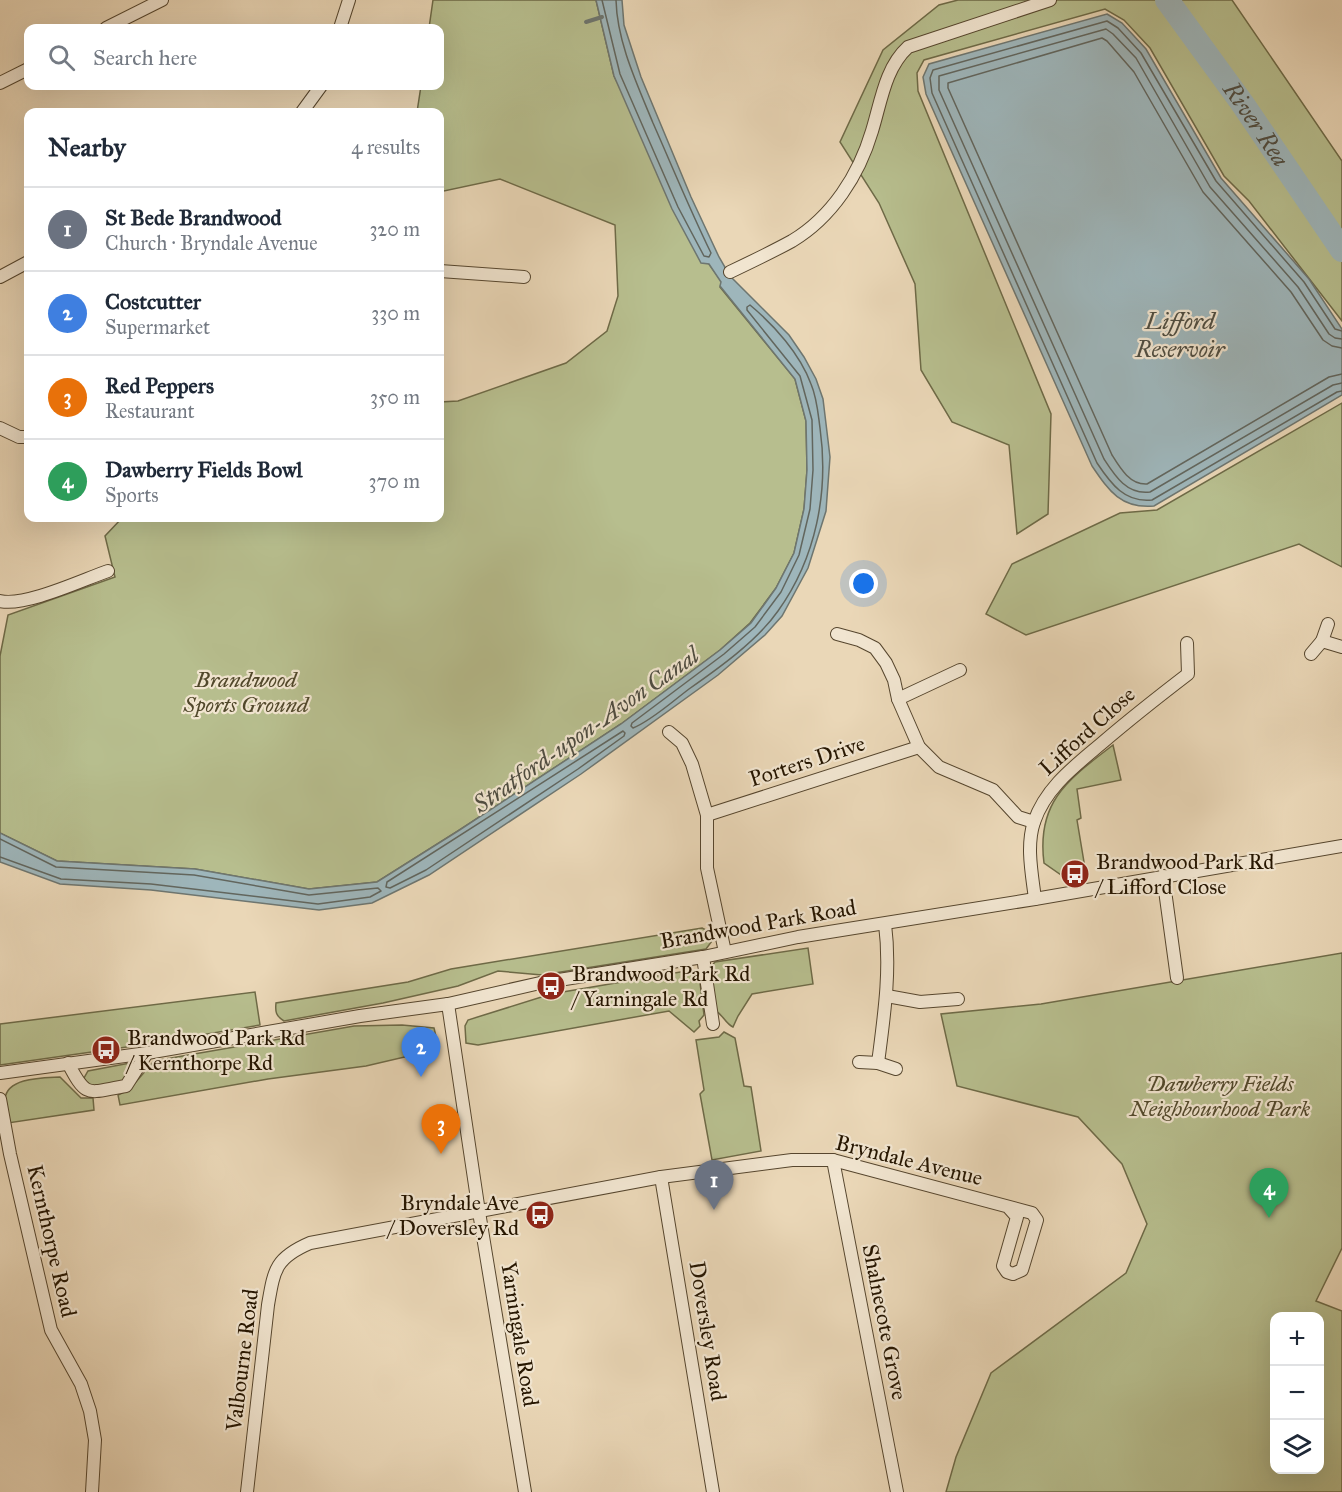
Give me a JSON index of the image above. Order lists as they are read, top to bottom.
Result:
{
  "streets": {
    "street": [
      "Lifford Close",
      "Porters Drive",
      "Brandwood Park Road",
      "Bryndale Avenue",
      "Kernthorpe Road",
      "Shalnecote Grove",
      "Doversley Road",
      "Yarningale Road",
      "Valbourne Road"
    ]
  },
  "crossings": [
    ["Lifford Close", "Brandwood Park Road"],
    ["Brandwood Park Road", "Yarningale Road"],
    ["Bryndale Avenue", "Shalnecote Grove"],
    ["Bryndale Avenue", "Doversley Road"],
    ["Bryndale Avenue", "Yarningale Road"],
    ["Bryndale Avenue", "Valbourne Road"],
    ["Yarningale Road", "Valbourne Road"]
  ],
  "water": ["River Rea", "Lifford Reservoir", "Stratford-upon-Avon Canal"],
  "parks": ["Brandwood Sports Ground", "Dawberry Fields Neighbourhood Park"],
  "places": {
    "bus stop": [
      "Brandwood Park Rd / Lifford Close",
      "Brandwood Park Rd / Yarningale Rd",
      "Brandwood Park Rd / Kernthorpe Rd",
      "Bryndale Ave / Doversley Rd"
    ]
  },
  "page": {
    "search": "Search here",
    "heading": ["Nearby", "4 results"],
    "list": [
      {
        "mark": "1",
        "name": "St Bede Brandwood",
        "note": "Church · Bryndale Avenue",
        "value": "320 m"
      },
      {
        "mark": "2",
        "name": "Costcutter",
        "note": "Supermarket",
        "value": "330 m"
      },
      {
        "mark": "3",
        "name": "Red Peppers",
        "note": "Restaurant",
        "value": "350 m"
      },
      {
        "mark": "4",
        "name": "Dawberry Fields Bowl",
        "note": "Sports",
        "value": "370 m"
      }
    ],
    "pins": [
      "2",
      "3",
      "1",
      "4"
    ],
    "map_buttons": ["+", "−"]
  }
}
